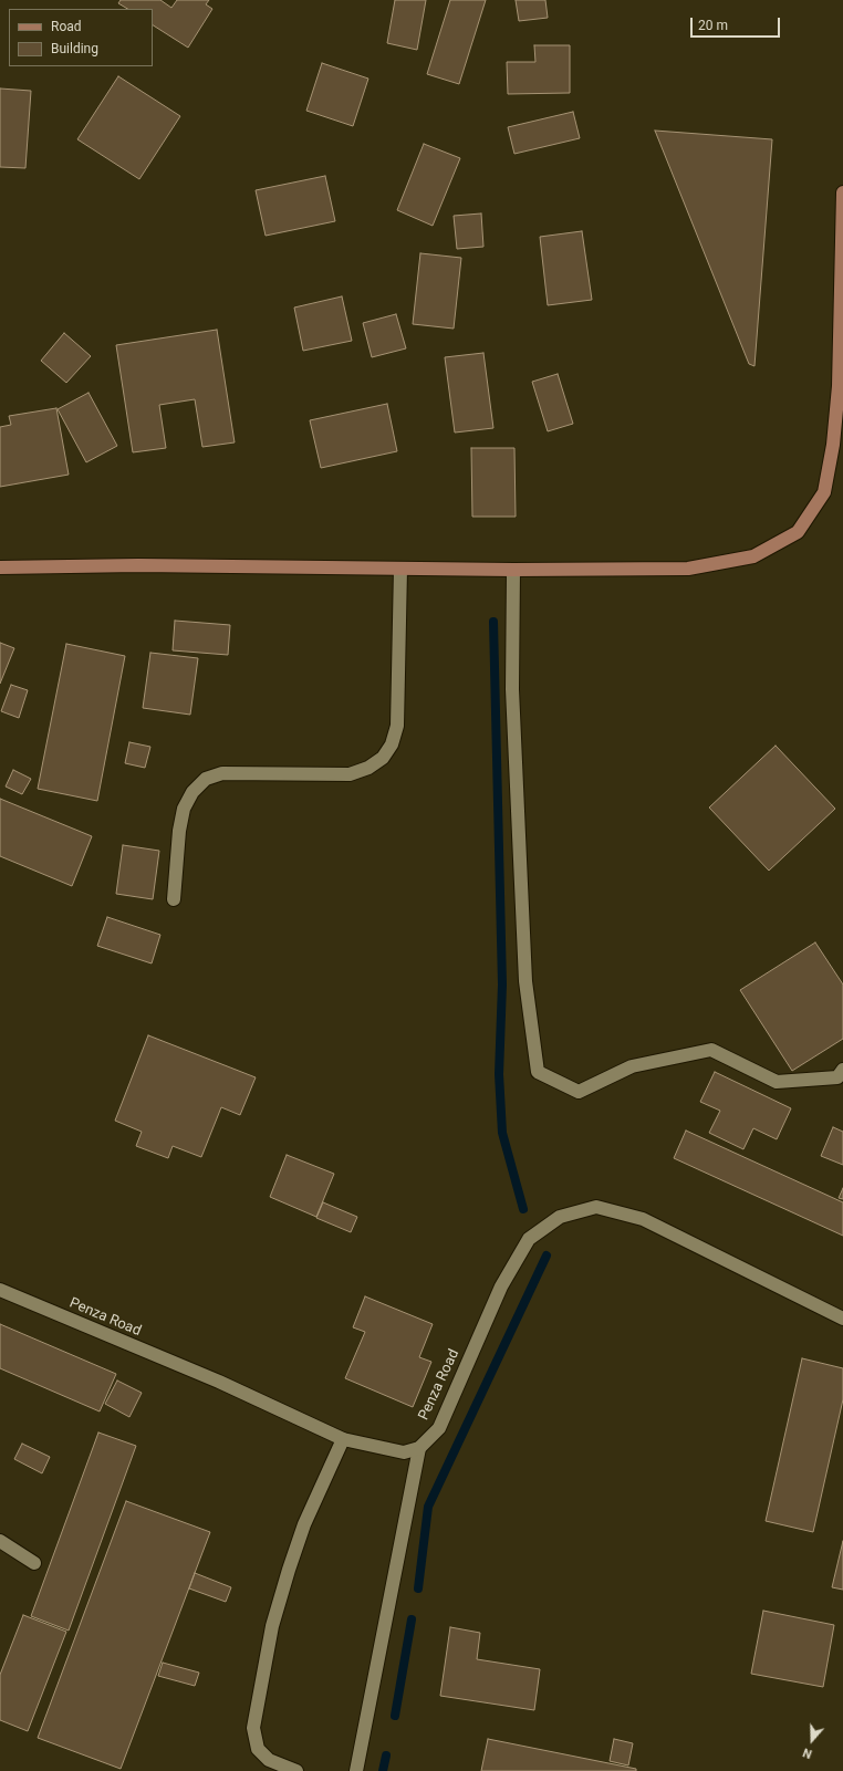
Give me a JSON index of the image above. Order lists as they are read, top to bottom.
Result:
{
  "streets": {
    "street": ["Penza Road"]
  },
  "legend": ["Road", "Building"],
  "scale_bar": "20 m",
  "north": "bottom"
}
